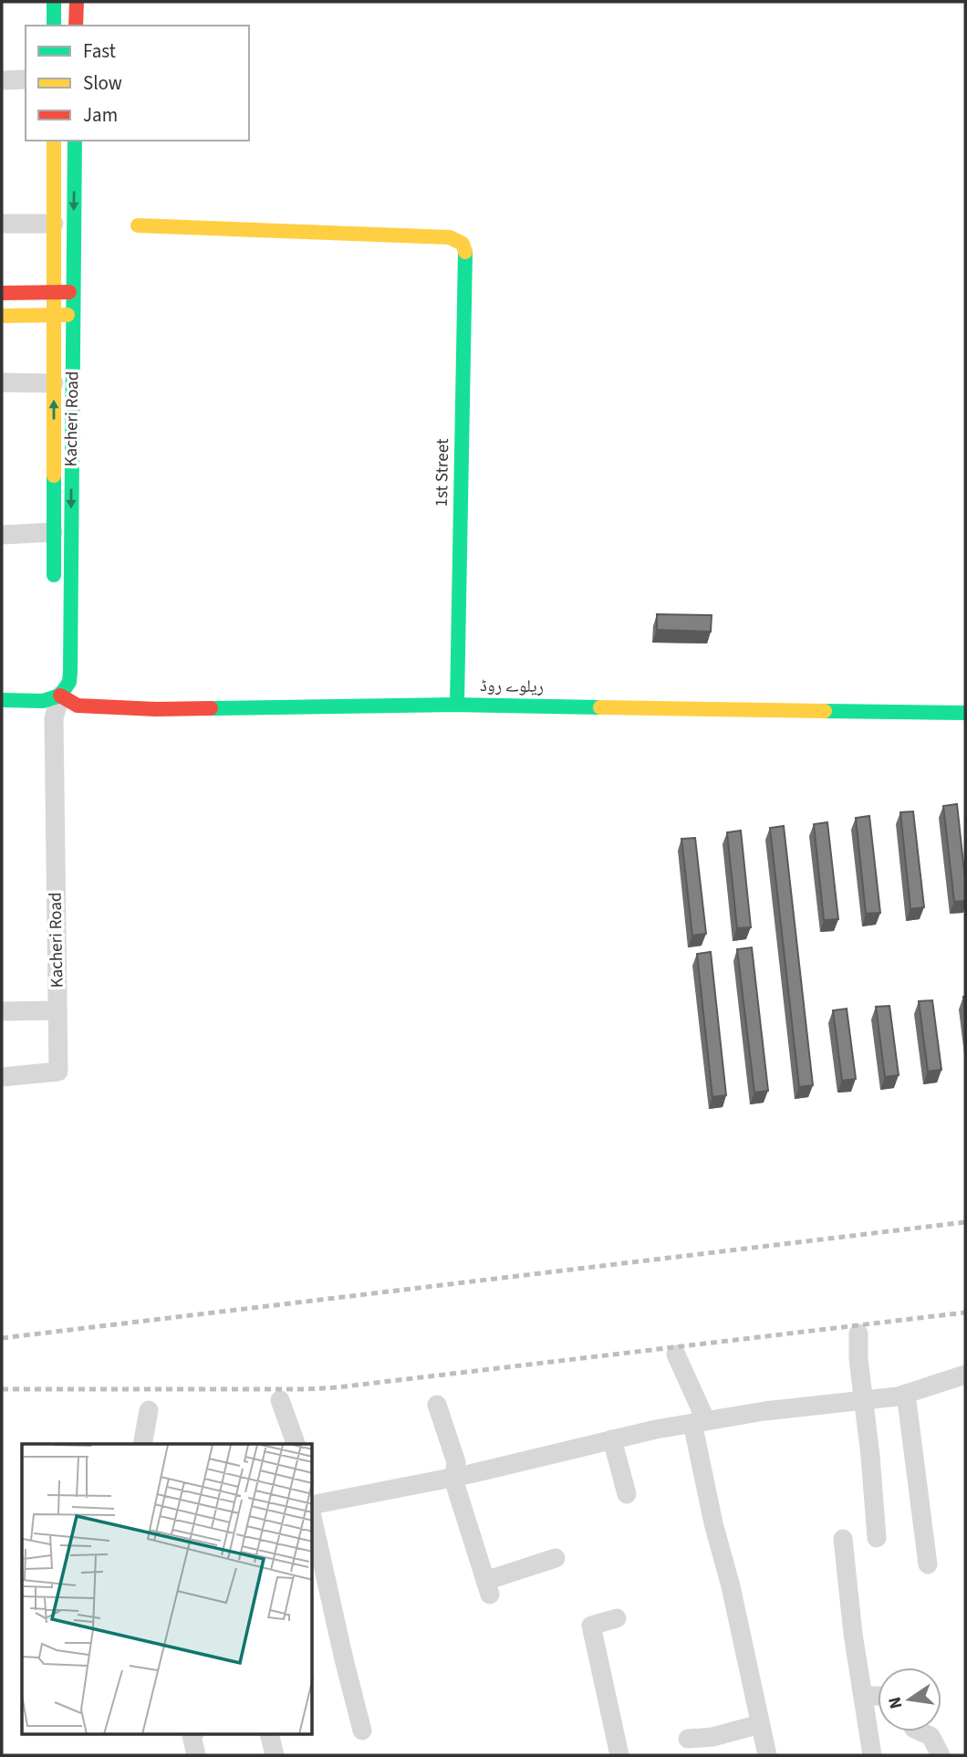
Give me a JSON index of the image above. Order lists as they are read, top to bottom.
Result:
{
  "streets": {
    "main road": ["Kacheri Road", "1st Street", "ریلوے روڈ"]
  },
  "crossings": [
    ["Kacheri Road", "ریلوے روڈ"],
    ["1st Street", "ریلوے روڈ"]
  ],
  "legend": ["Fast", "Slow", "Jam"],
  "north": "left"
}
